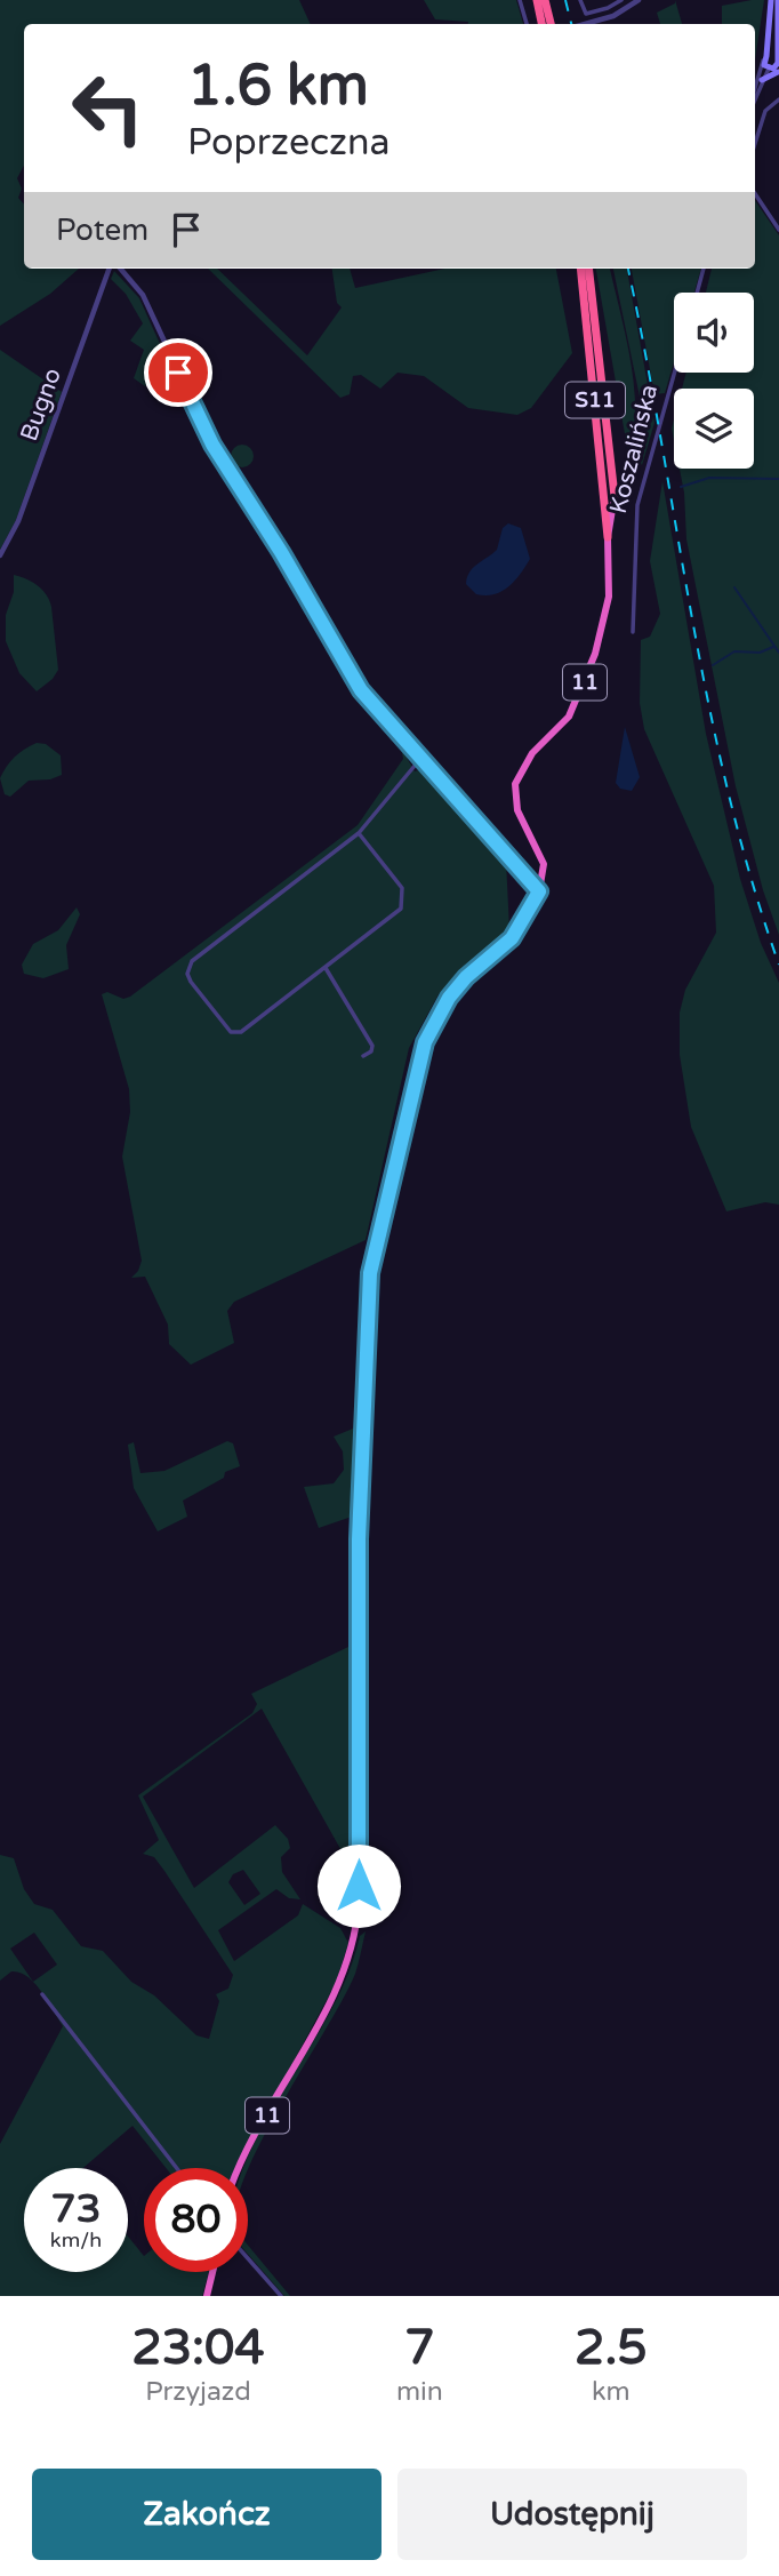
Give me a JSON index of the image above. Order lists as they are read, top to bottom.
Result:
{
  "streets": {
    "highway": ["S11", "11"],
    "street": ["Bugno", "Koszalińska"]
  },
  "crossings": [
    ["S11", "11"]
  ],
  "page": {
    "turn": ["1.6 km", "Poprzeczna"],
    "then": "Potem",
    "speed": "73 km/h",
    "limit": "80",
    "eta": [
      "23:04",
      "Przyjazd",
      "7",
      "min",
      "2.5",
      "km"
    ],
    "buttons": ["Zakończ", "Udostępnij"]
  }
}
